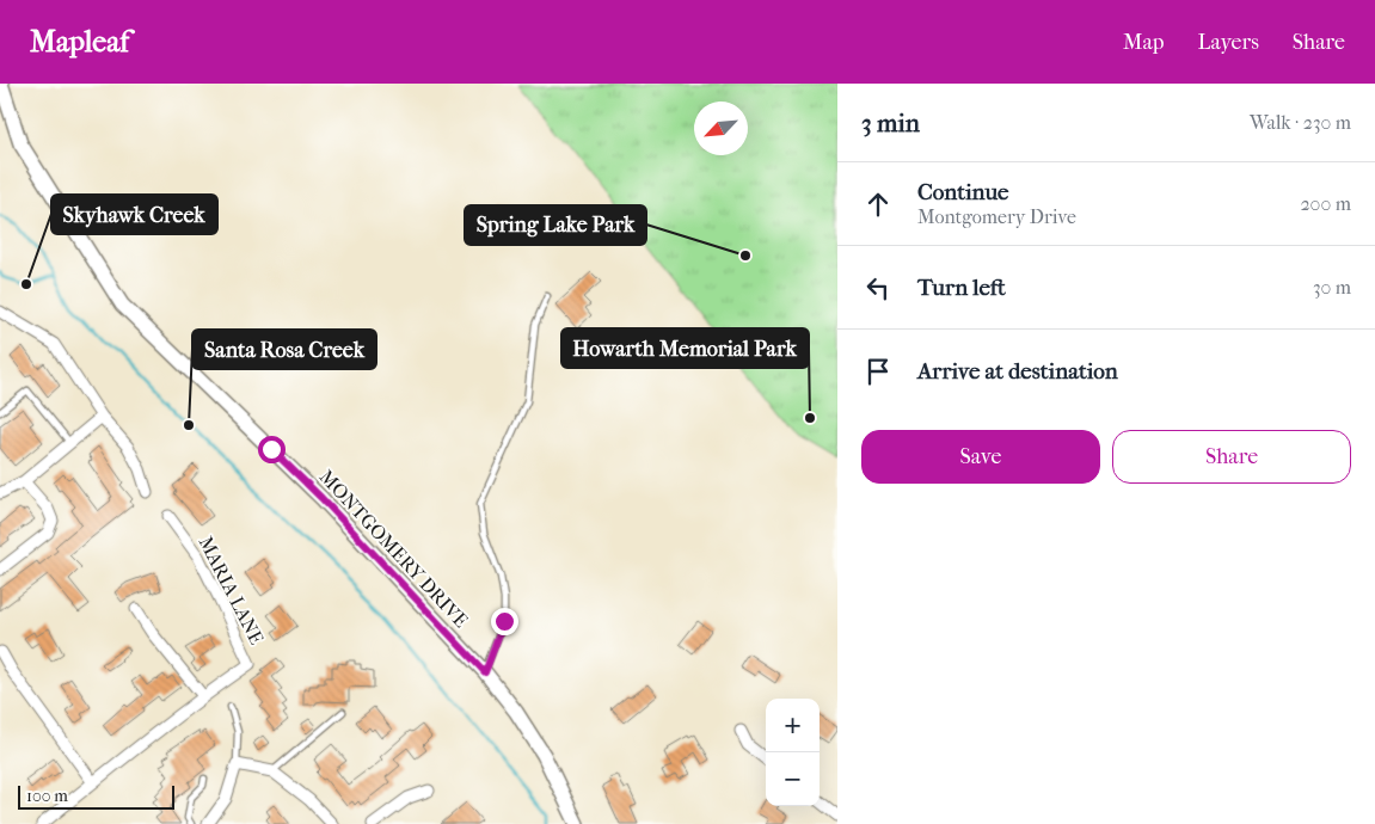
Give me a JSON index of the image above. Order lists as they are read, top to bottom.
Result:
{
  "streets": {
    "street": ["MONTGOMERY DRIVE", "MARIA LANE"]
  },
  "places": [
    "Spring Lake Park",
    "Skyhawk Creek",
    "Howarth Memorial Park",
    "Santa Rosa Creek"
  ],
  "scale_bar": "100 m",
  "north": "bottom left",
  "page": {
    "header": "Mapleaf",
    "nav": ["Map", "Layers", "Share"],
    "heading": ["3 min", "Walk · 230 m"],
    "list": [
      ["Continue", "Montgomery Drive", "200 m"],
      ["Turn left", "30 m"],
      "Arrive at destination"
    ],
    "buttons": ["Save", "Share"],
    "map_buttons": ["+", "−"],
    "scale": "100 m"
  }
}
